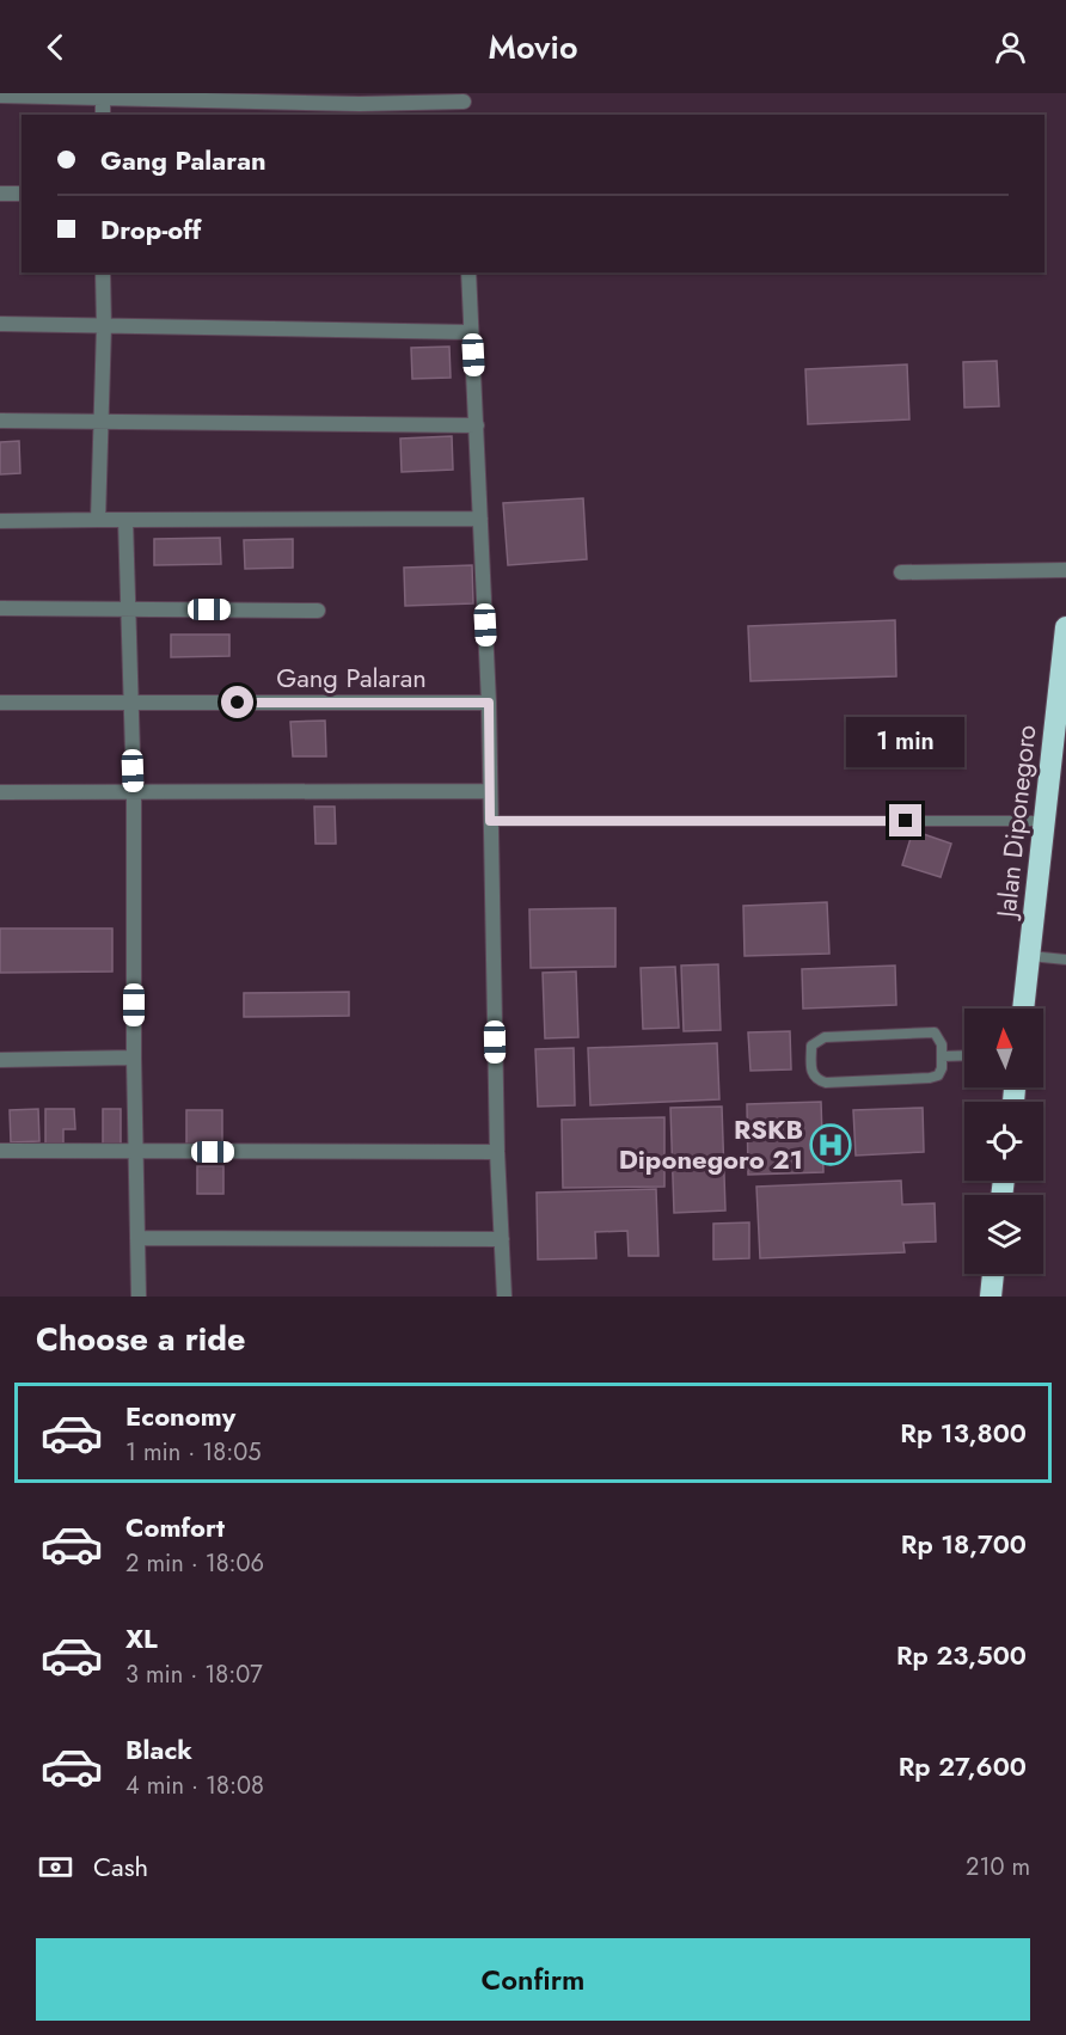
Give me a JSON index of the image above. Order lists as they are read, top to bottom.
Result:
{
  "streets": {
    "highway": ["Jalan Diponegoro"],
    "street": ["Gang Palaran"]
  },
  "places": {
    "hospital": ["RSKB Diponegoro 21"]
  },
  "north": "top",
  "page": {
    "header": "Movio",
    "banner": ["Gang Palaran", "Drop-off"],
    "bubble": "1 min",
    "heading": "Choose a ride",
    "list": [
      {
        "name": "Economy",
        "note": "1 min · 18:05",
        "value": "Rp 13,800"
      },
      {
        "name": "Comfort",
        "note": "2 min · 18:06",
        "value": "Rp 18,700"
      },
      {
        "name": "XL",
        "note": "3 min · 18:07",
        "value": "Rp 23,500"
      },
      {
        "name": "Black",
        "note": "4 min · 18:08",
        "value": "Rp 27,600"
      }
    ],
    "pay": ["Cash", "210 m"],
    "buttons": "Confirm"
  }
}
